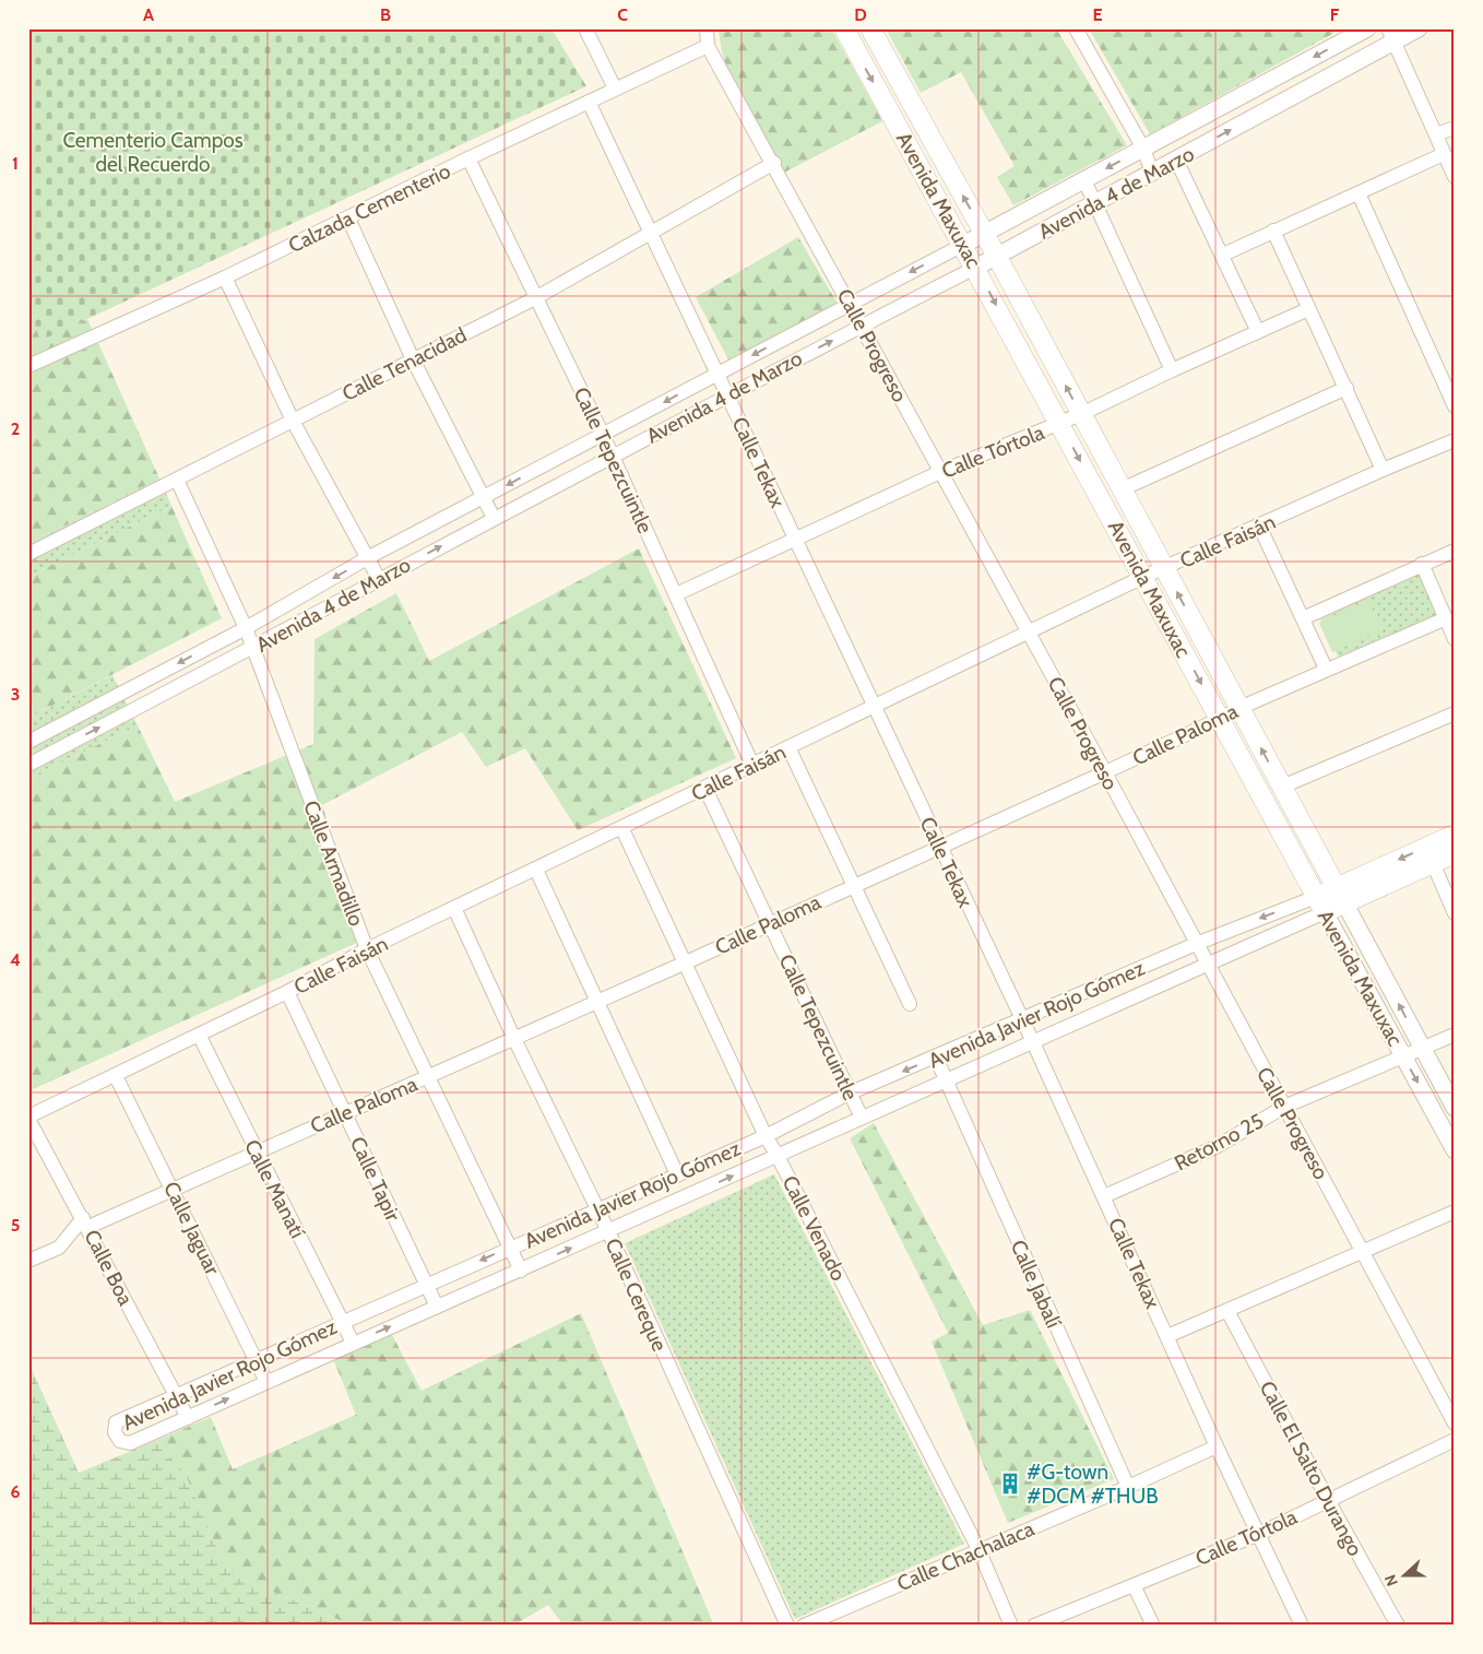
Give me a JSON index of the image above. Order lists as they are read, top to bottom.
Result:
{
  "streets": {
    "main road": ["Avenida Maxuxac", "Avenida Javier Rojo Gómez"],
    "street": [
      "Avenida 4 de Marzo",
      "Calzada Cementerio",
      "Calle Progreso",
      "Calle Tenacidad",
      "Calle Tórtola",
      "Calle Tepezcuintle",
      "Calle Tekax",
      "Calle Faisán",
      "Calle Paloma",
      "Calle Armadillo",
      "Retorno 25",
      "Calle Tapir",
      "Calle Manatí",
      "Calle Jaguar",
      "Calle Venado",
      "Calle Boa",
      "Calle Jabalí",
      "Calle Cereque",
      "Calle El Salto Durango",
      "Calle Chachalaca"
    ]
  },
  "crossings": [
    ["Avenida 4 de Marzo", "Avenida Maxuxac"],
    ["Avenida 4 de Marzo", "Calle Progreso"],
    ["Avenida 4 de Marzo", "Calle Tepezcuintle"],
    ["Avenida 4 de Marzo", "Calle Tekax"],
    ["Avenida 4 de Marzo", "Calle Armadillo"],
    ["Avenida Maxuxac", "Calle Tórtola"],
    ["Avenida Maxuxac", "Calle Faisán"],
    ["Avenida Maxuxac", "Calle Paloma"],
    ["Avenida Maxuxac", "Avenida Javier Rojo Gómez"],
    ["Avenida Maxuxac", "Retorno 25"],
    ["Calzada Cementerio", "Calle Progreso"],
    ["Calzada Cementerio", "Calle Tepezcuintle"],
    ["Calzada Cementerio", "Calle Tekax"],
    ["Calle Progreso", "Calle Tenacidad"],
    ["Calle Progreso", "Calle Tórtola"],
    ["Calle Progreso", "Calle Faisán"],
    ["Calle Progreso", "Calle Paloma"],
    ["Calle Progreso", "Avenida Javier Rojo Gómez"],
    ["Calle Progreso", "Retorno 25"],
    ["Calle Tenacidad", "Calle Tepezcuintle"],
    ["Calle Tenacidad", "Calle Tekax"],
    ["Calle Tenacidad", "Calle Armadillo"],
    ["Calle Tórtola", "Calle Tepezcuintle"],
    ["Calle Tórtola", "Calle Tekax"],
    ["Calle Tórtola", "Calle El Salto Durango"],
    ["Calle Tepezcuintle", "Calle Faisán"],
    ["Calle Tepezcuintle", "Calle Paloma"],
    ["Calle Tepezcuintle", "Avenida Javier Rojo Gómez"],
    ["Calle Tekax", "Calle Faisán"],
    ["Calle Tekax", "Calle Paloma"],
    ["Calle Tekax", "Avenida Javier Rojo Gómez"],
    ["Calle Tekax", "Retorno 25"],
    ["Calle Tekax", "Calle Chachalaca"],
    ["Calle Faisán", "Calle Armadillo"],
    ["Calle Faisán", "Calle Tapir"],
    ["Calle Faisán", "Calle Manatí"],
    ["Calle Faisán", "Calle Jaguar"],
    ["Calle Faisán", "Calle Venado"],
    ["Calle Faisán", "Calle Boa"],
    ["Calle Faisán", "Calle Cereque"],
    ["Calle Paloma", "Calle Armadillo"],
    ["Calle Paloma", "Calle Tapir"],
    ["Calle Paloma", "Calle Manatí"],
    ["Calle Paloma", "Calle Jaguar"],
    ["Calle Paloma", "Calle Venado"],
    ["Calle Paloma", "Calle Boa"],
    ["Calle Paloma", "Calle Cereque"],
    ["Calle Armadillo", "Avenida Javier Rojo Gómez"],
    ["Avenida Javier Rojo Gómez", "Calle Tapir"],
    ["Avenida Javier Rojo Gómez", "Calle Manatí"],
    ["Avenida Javier Rojo Gómez", "Calle Jaguar"],
    ["Avenida Javier Rojo Gómez", "Calle Venado"],
    ["Avenida Javier Rojo Gómez", "Calle Boa"],
    ["Avenida Javier Rojo Gómez", "Calle Jabalí"],
    ["Avenida Javier Rojo Gómez", "Calle Cereque"],
    ["Calle Venado", "Calle Chachalaca"],
    ["Calle Jabalí", "Calle Chachalaca"]
  ],
  "parks": ["Cementerio Campos del Recuerdo"],
  "places": {
    "building": ["#G-town #DCM #THUB"]
  },
  "north": "left",
  "grid": {
    "columns": [
      "A",
      "B",
      "C",
      "D",
      "E",
      "F"
    ],
    "rows": [
      "1",
      "2",
      "3",
      "4",
      "5",
      "6"
    ]
  }
}
